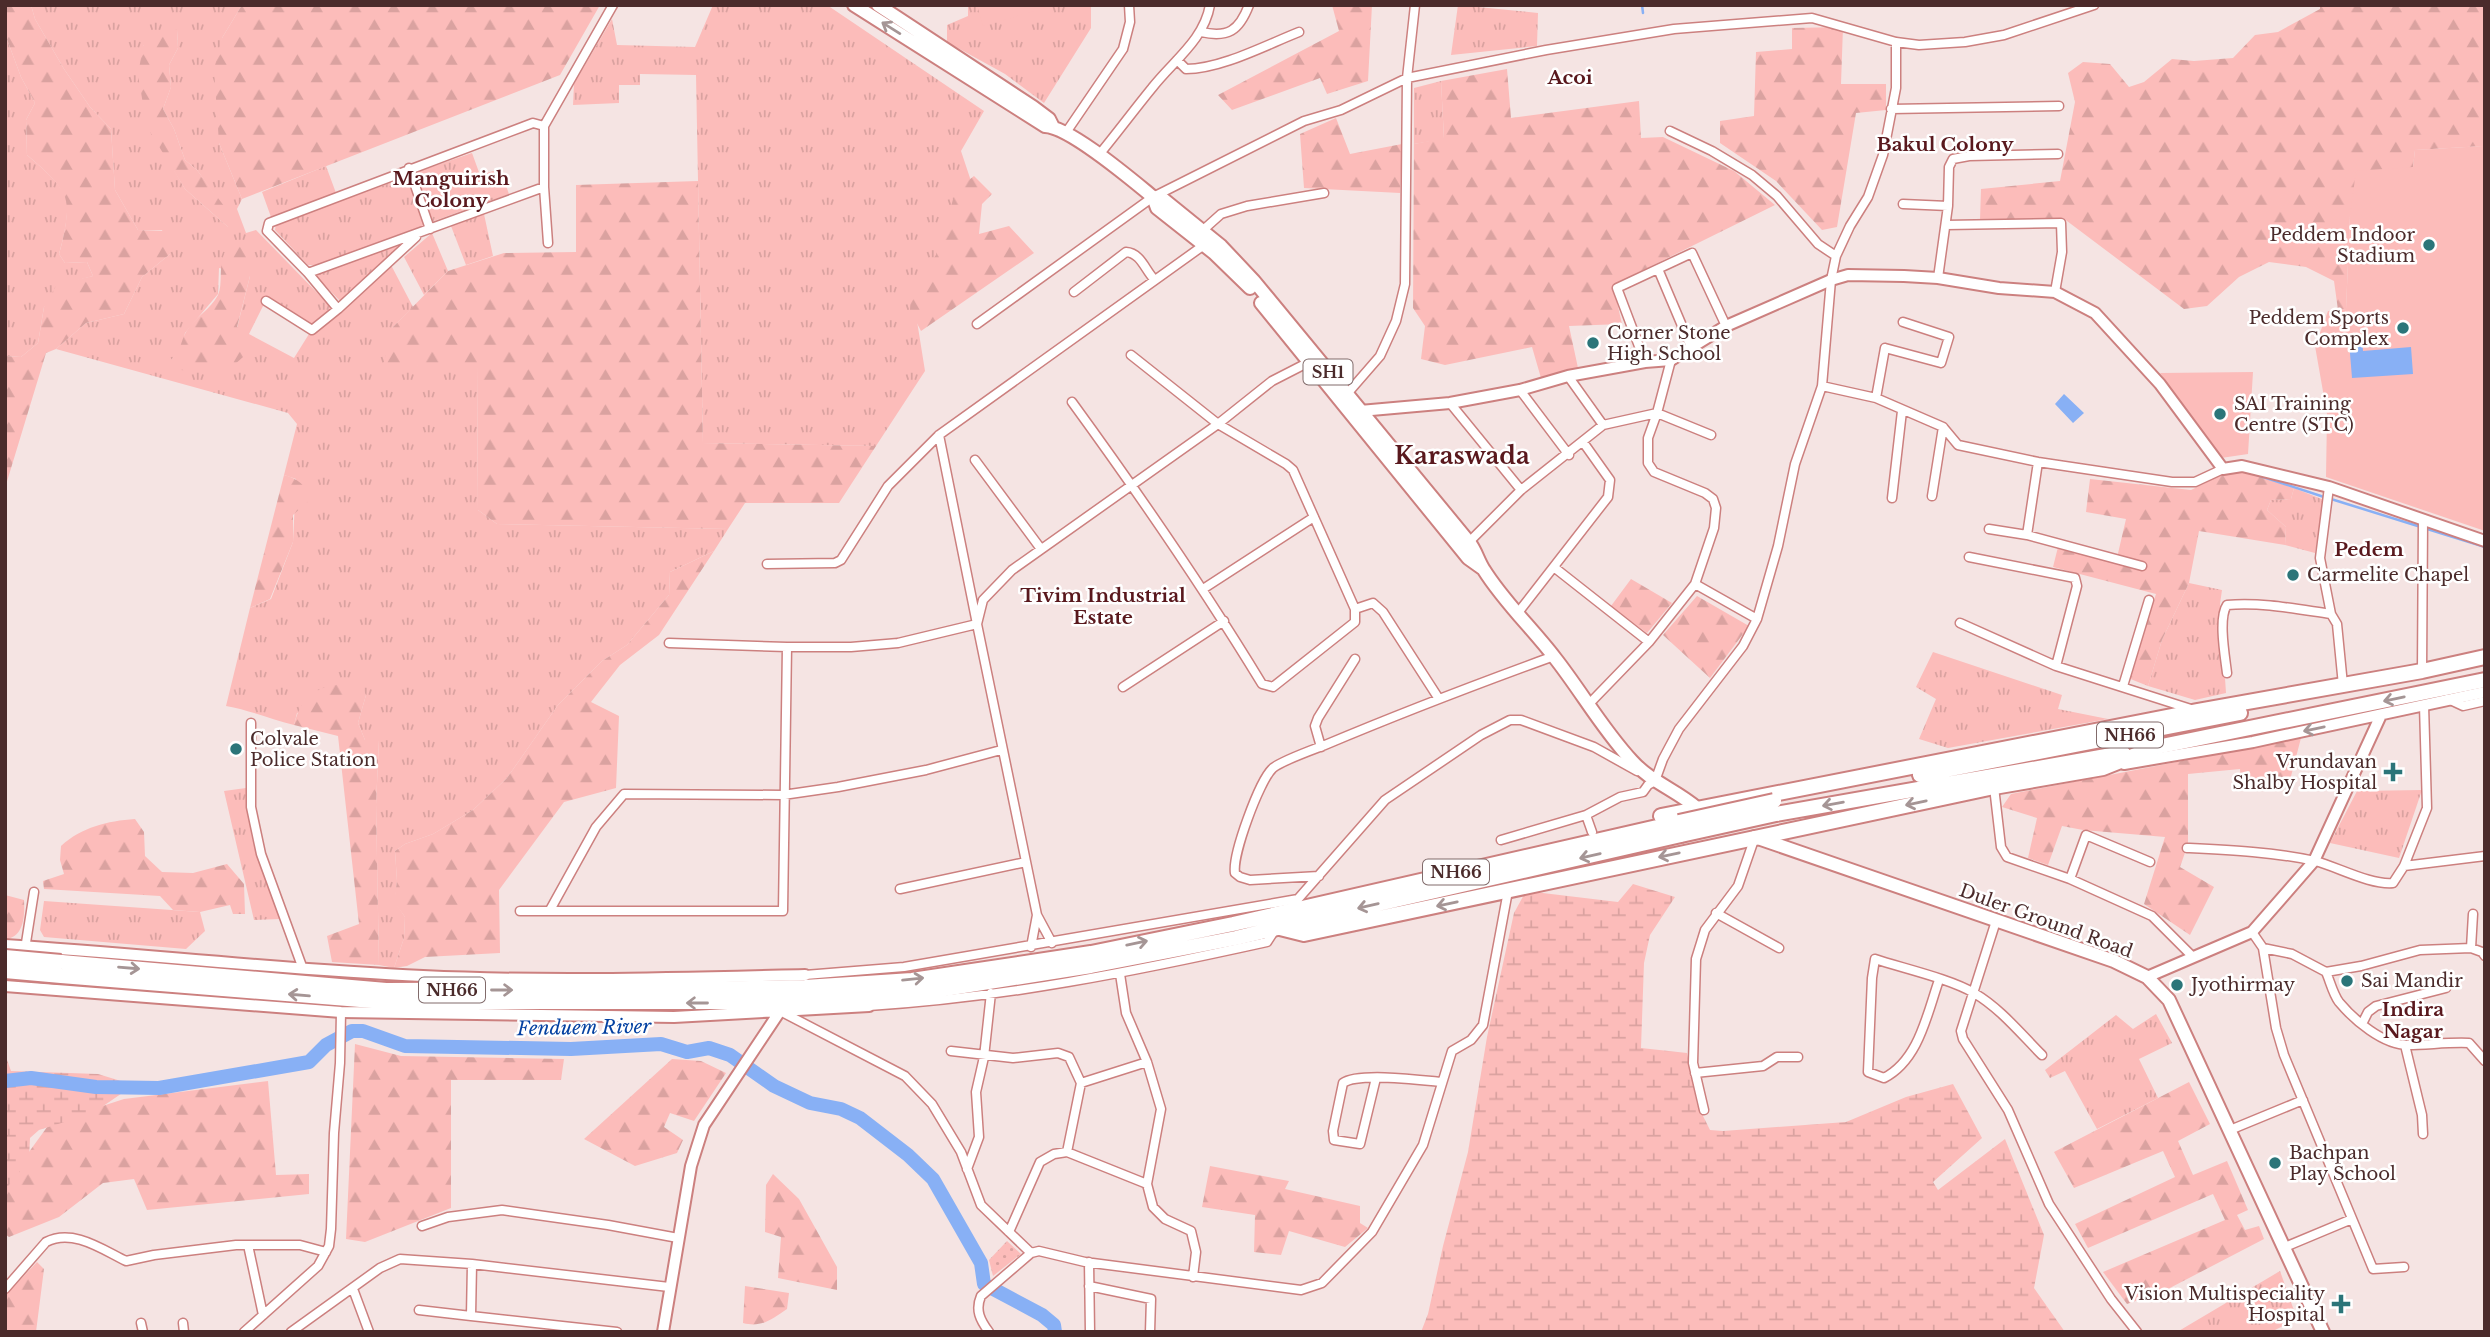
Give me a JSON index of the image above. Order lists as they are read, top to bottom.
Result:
{
  "streets": {
    "highway": ["NH66"],
    "main road": ["SH1", "Duler Ground Road"]
  },
  "districts": [
    "Acoi",
    "Bakul Colony",
    "Manguirish Colony",
    "Karaswada",
    "Pedem",
    "Tivim Industrial Estate",
    "Indira Nagar"
  ],
  "water": ["Fenduem River"],
  "places": {
    "other": [
      "Peddem Indoor Stadium",
      "Peddem Sports Complex",
      "Corner Stone High School",
      "SAI Training Centre (STC)",
      "Carmelite Chapel",
      "Colvale Police Station",
      "Sai Mandir",
      "Jyothirmay",
      "Bachpan Play School"
    ],
    "health": ["Vrundavan Shalby Hospital", "Vision Multispeciality Hospital"]
  }
}
